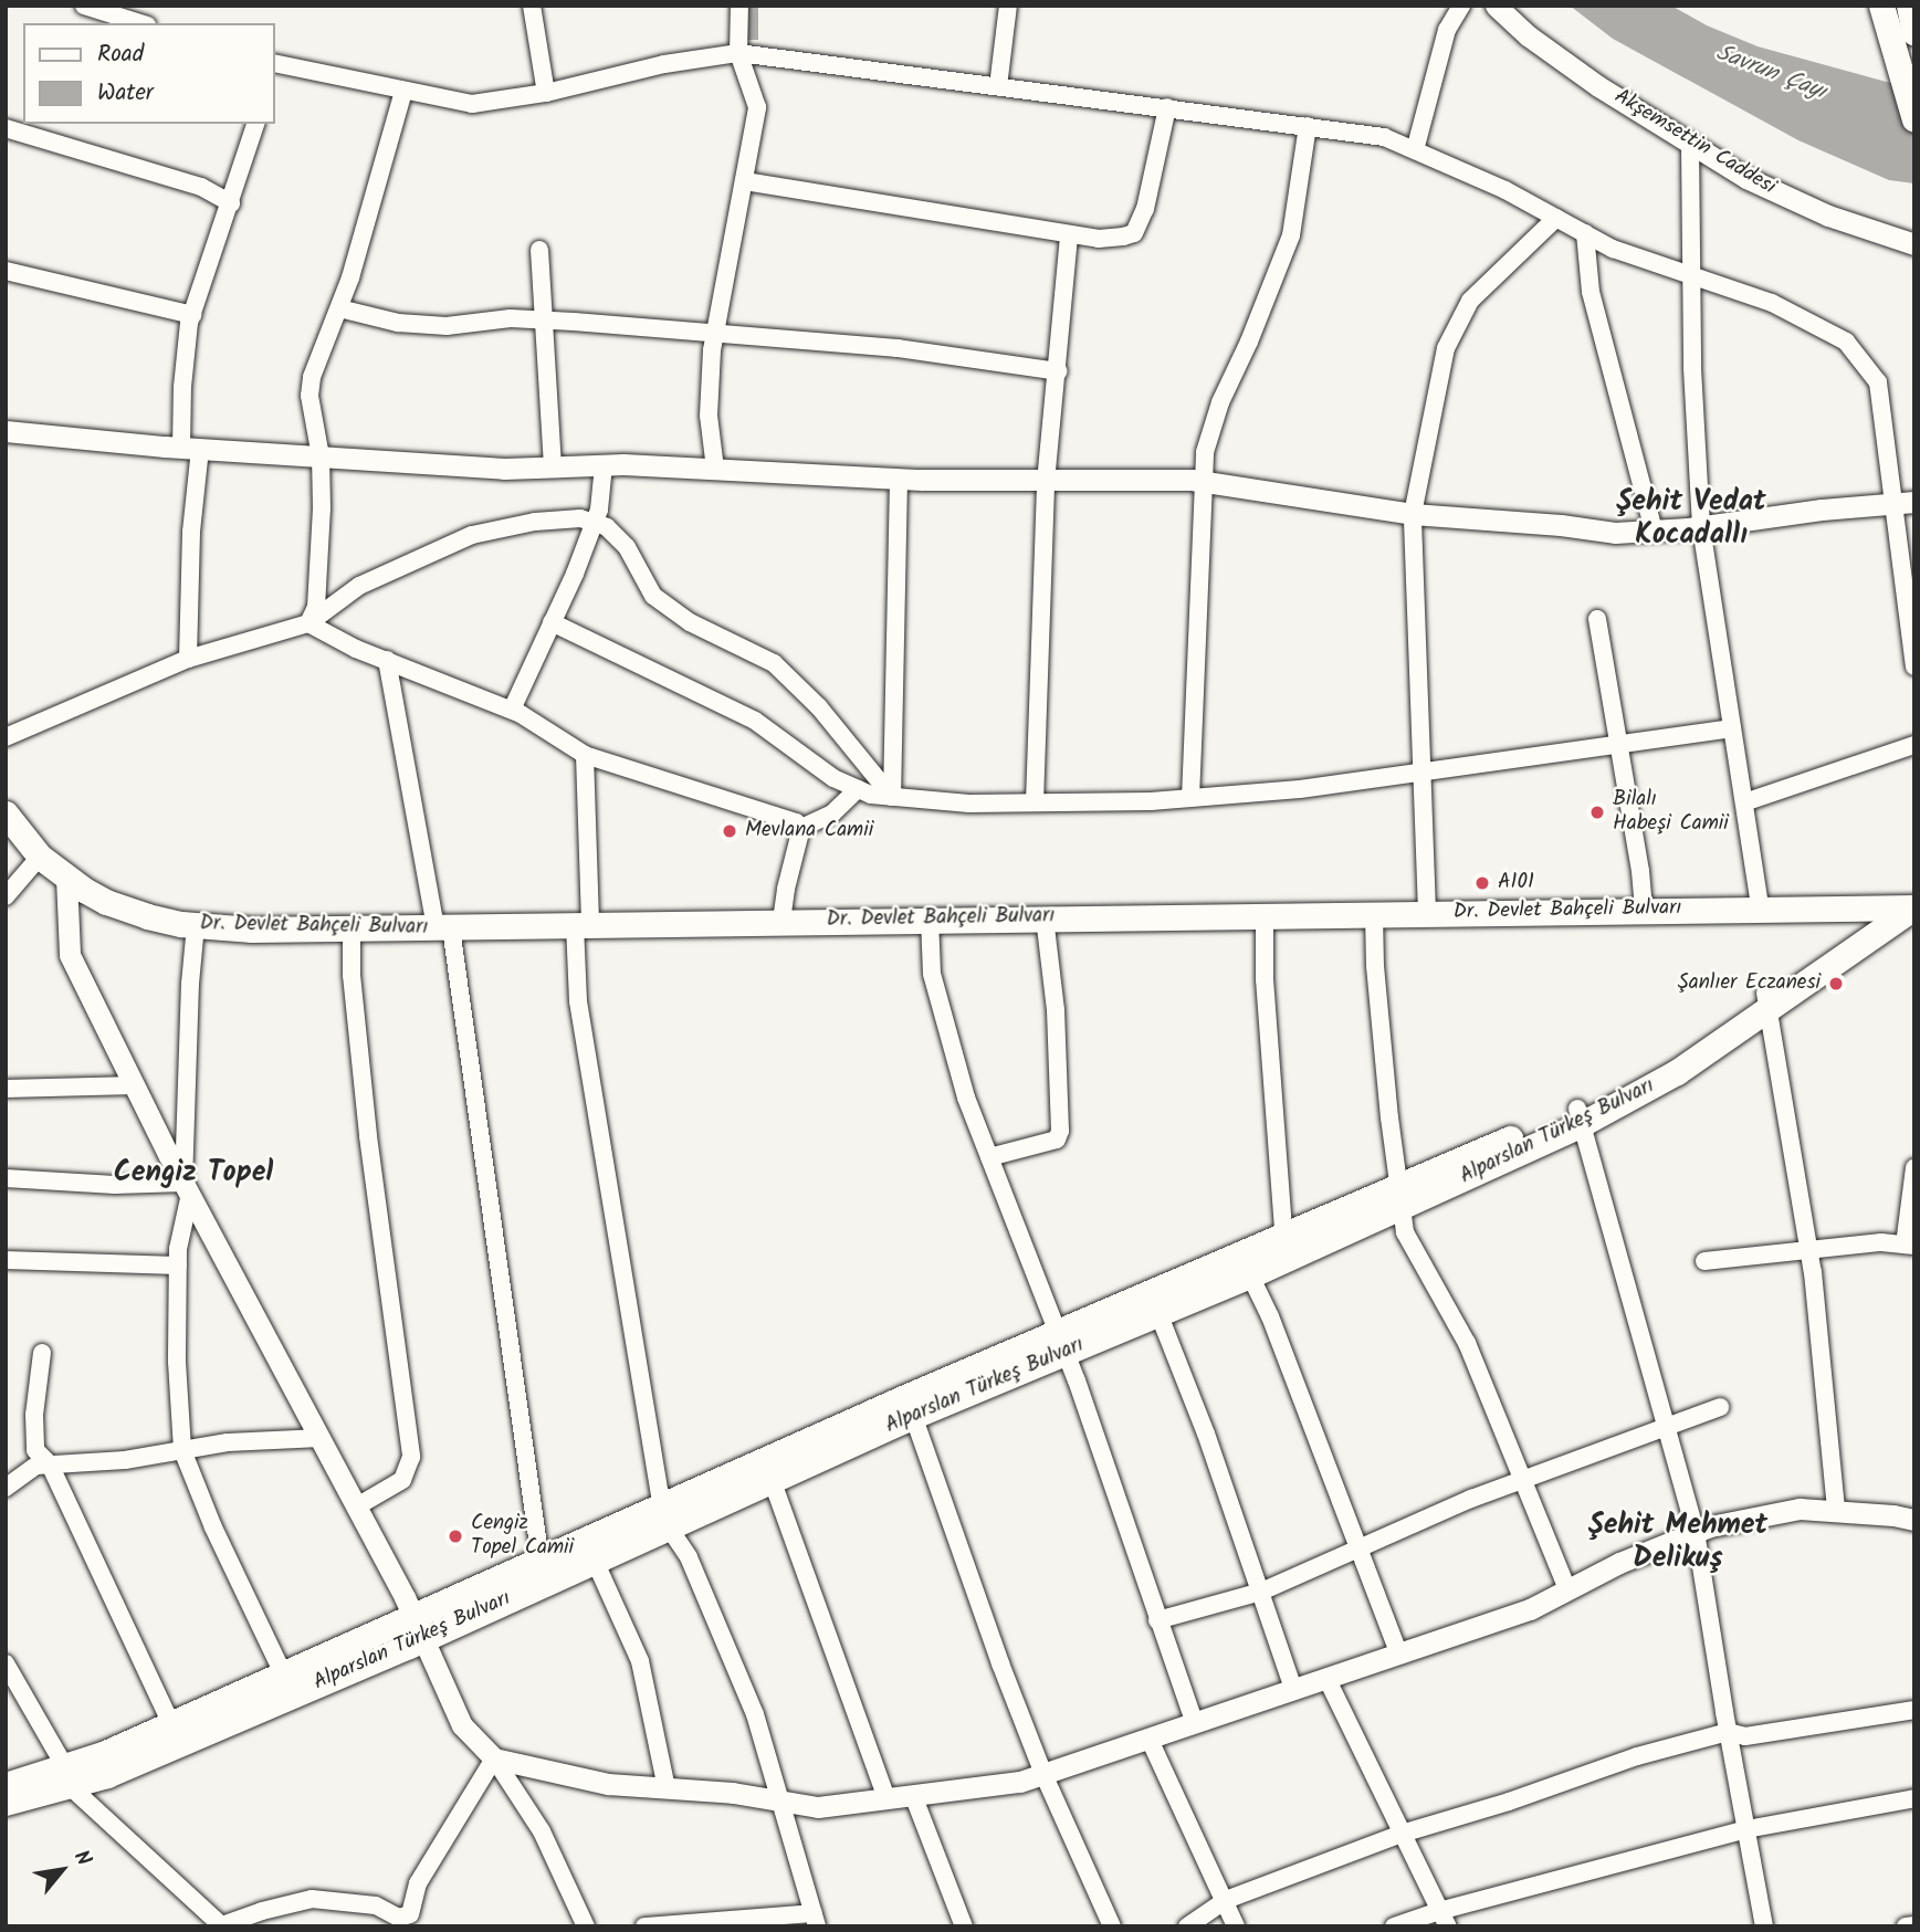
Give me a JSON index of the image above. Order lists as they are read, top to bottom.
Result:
{
  "streets": {
    "main road": ["Dr. Devlet Bahçeli Bulvarı", "Alparslan Türkeş Bulvarı"],
    "street": ["Akşemsettin Caddesi"]
  },
  "crossings": [
    ["Dr. Devlet Bahçeli Bulvarı", "Alparslan Türkeş Bulvarı"]
  ],
  "districts": ["Şehit Vedat Kocadallı", "Cengiz Topel", "Şehit Mehmet Delikuş"],
  "water": ["Savrun Çayı"],
  "places": [
    "Bilalı Habeşi Camii",
    "Mevlana Camii",
    "A101",
    "Şanlıer Eczanesi",
    "Cengiz Topel Camii"
  ],
  "legend": ["Road", "Water"],
  "north": "top right"
}
